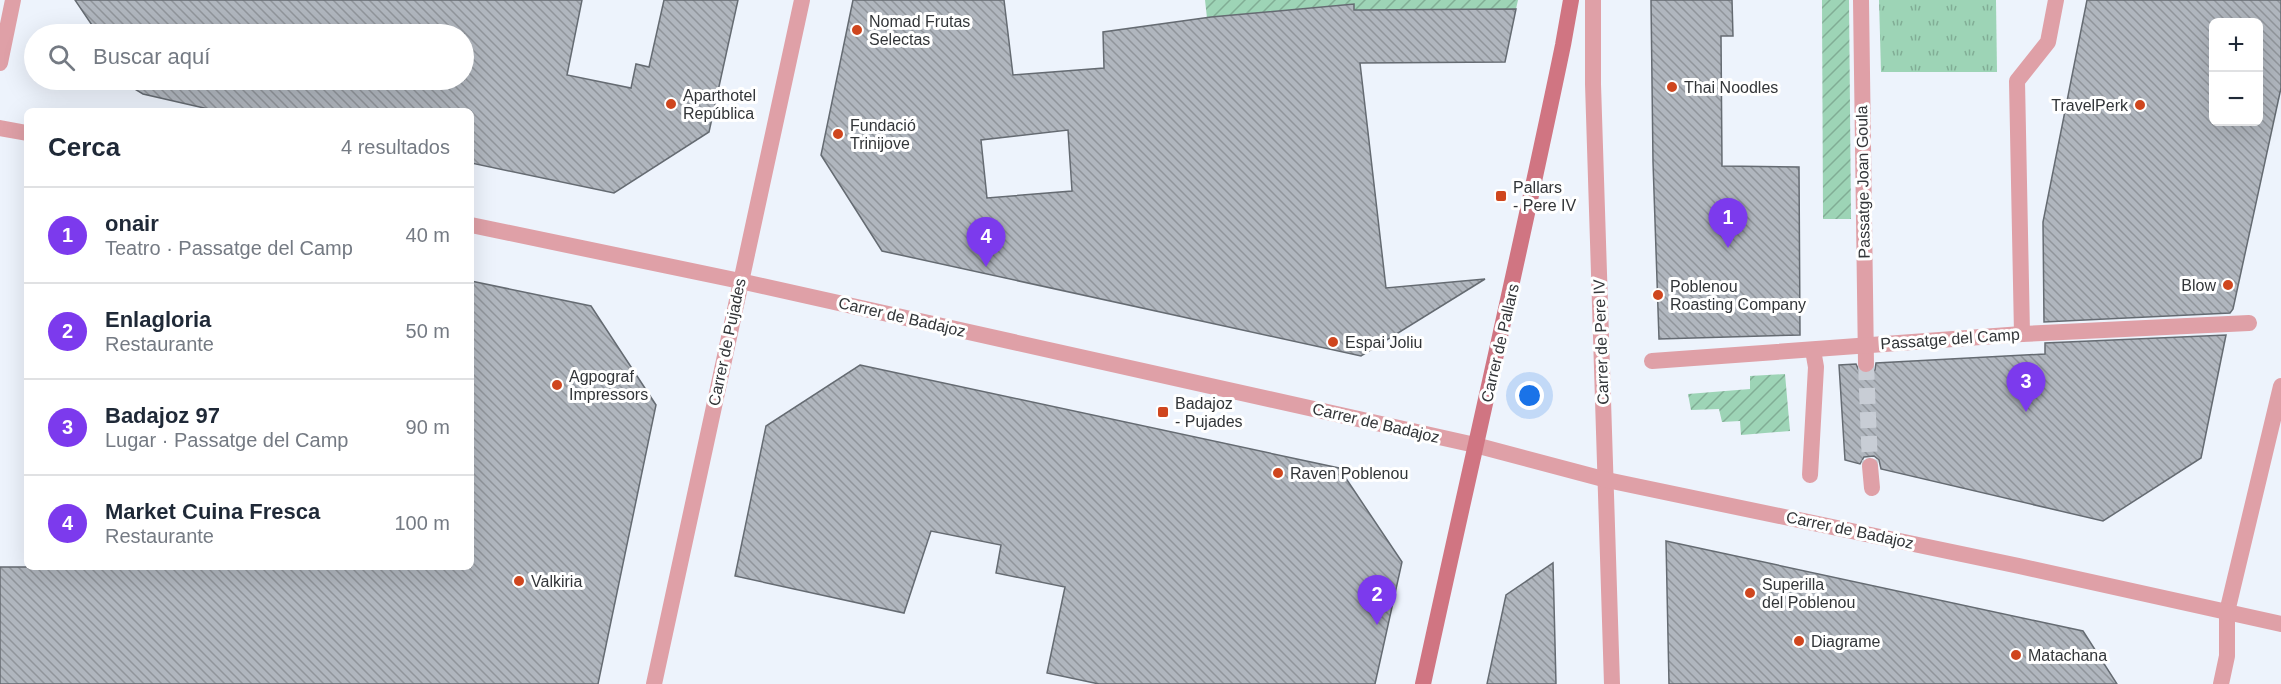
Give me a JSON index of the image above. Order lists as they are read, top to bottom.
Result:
{
  "streets": {
    "main road": ["Carrer de Pallars"],
    "street": [
      "Passatge Joan Goula",
      "Carrer de Badajoz",
      "Passatge del Camp",
      "Carrer de Pujades",
      "Carrer de Pere IV"
    ]
  },
  "crossings": [
    ["Passatge Joan Goula", "Passatge del Camp"],
    ["Carrer de Badajoz", "Carrer de Pujades"],
    ["Carrer de Badajoz", "Carrer de Pere IV"],
    ["Carrer de Badajoz", "Carrer de Pallars"]
  ],
  "places": {
    "other": [
      "Nomad Frutas Selectas",
      "Thai Noodles",
      "Aparthotel República",
      "TravelPerk",
      "Fundació Trinijove",
      "Blow",
      "Poblenou Roasting Company",
      "Espai Joliu",
      "Agpograf Impressors",
      "Raven Poblenou",
      "Valkiria",
      "Superilla del Poblenou",
      "Diagrame",
      "Matachana"
    ],
    "transit": ["Pallars - Pere IV", "Badajoz - Pujades"]
  },
  "page": {
    "map_buttons": ["+", "−"],
    "search": "Buscar aquí",
    "heading": ["Cerca", "4 resultados"],
    "list": [
      {
        "mark": "1",
        "name": "onair",
        "note": "Teatro · Passatge del Camp",
        "value": "40 m"
      },
      {
        "mark": "2",
        "name": "Enlagloria",
        "note": "Restaurante",
        "value": "50 m"
      },
      {
        "mark": "3",
        "name": "Badajoz 97",
        "note": "Lugar · Passatge del Camp",
        "value": "90 m"
      },
      {
        "mark": "4",
        "name": "Market Cuina Fresca",
        "note": "Restaurante",
        "value": "100 m"
      }
    ],
    "pins": [
      "1",
      "4",
      "3",
      "2"
    ]
  }
}
